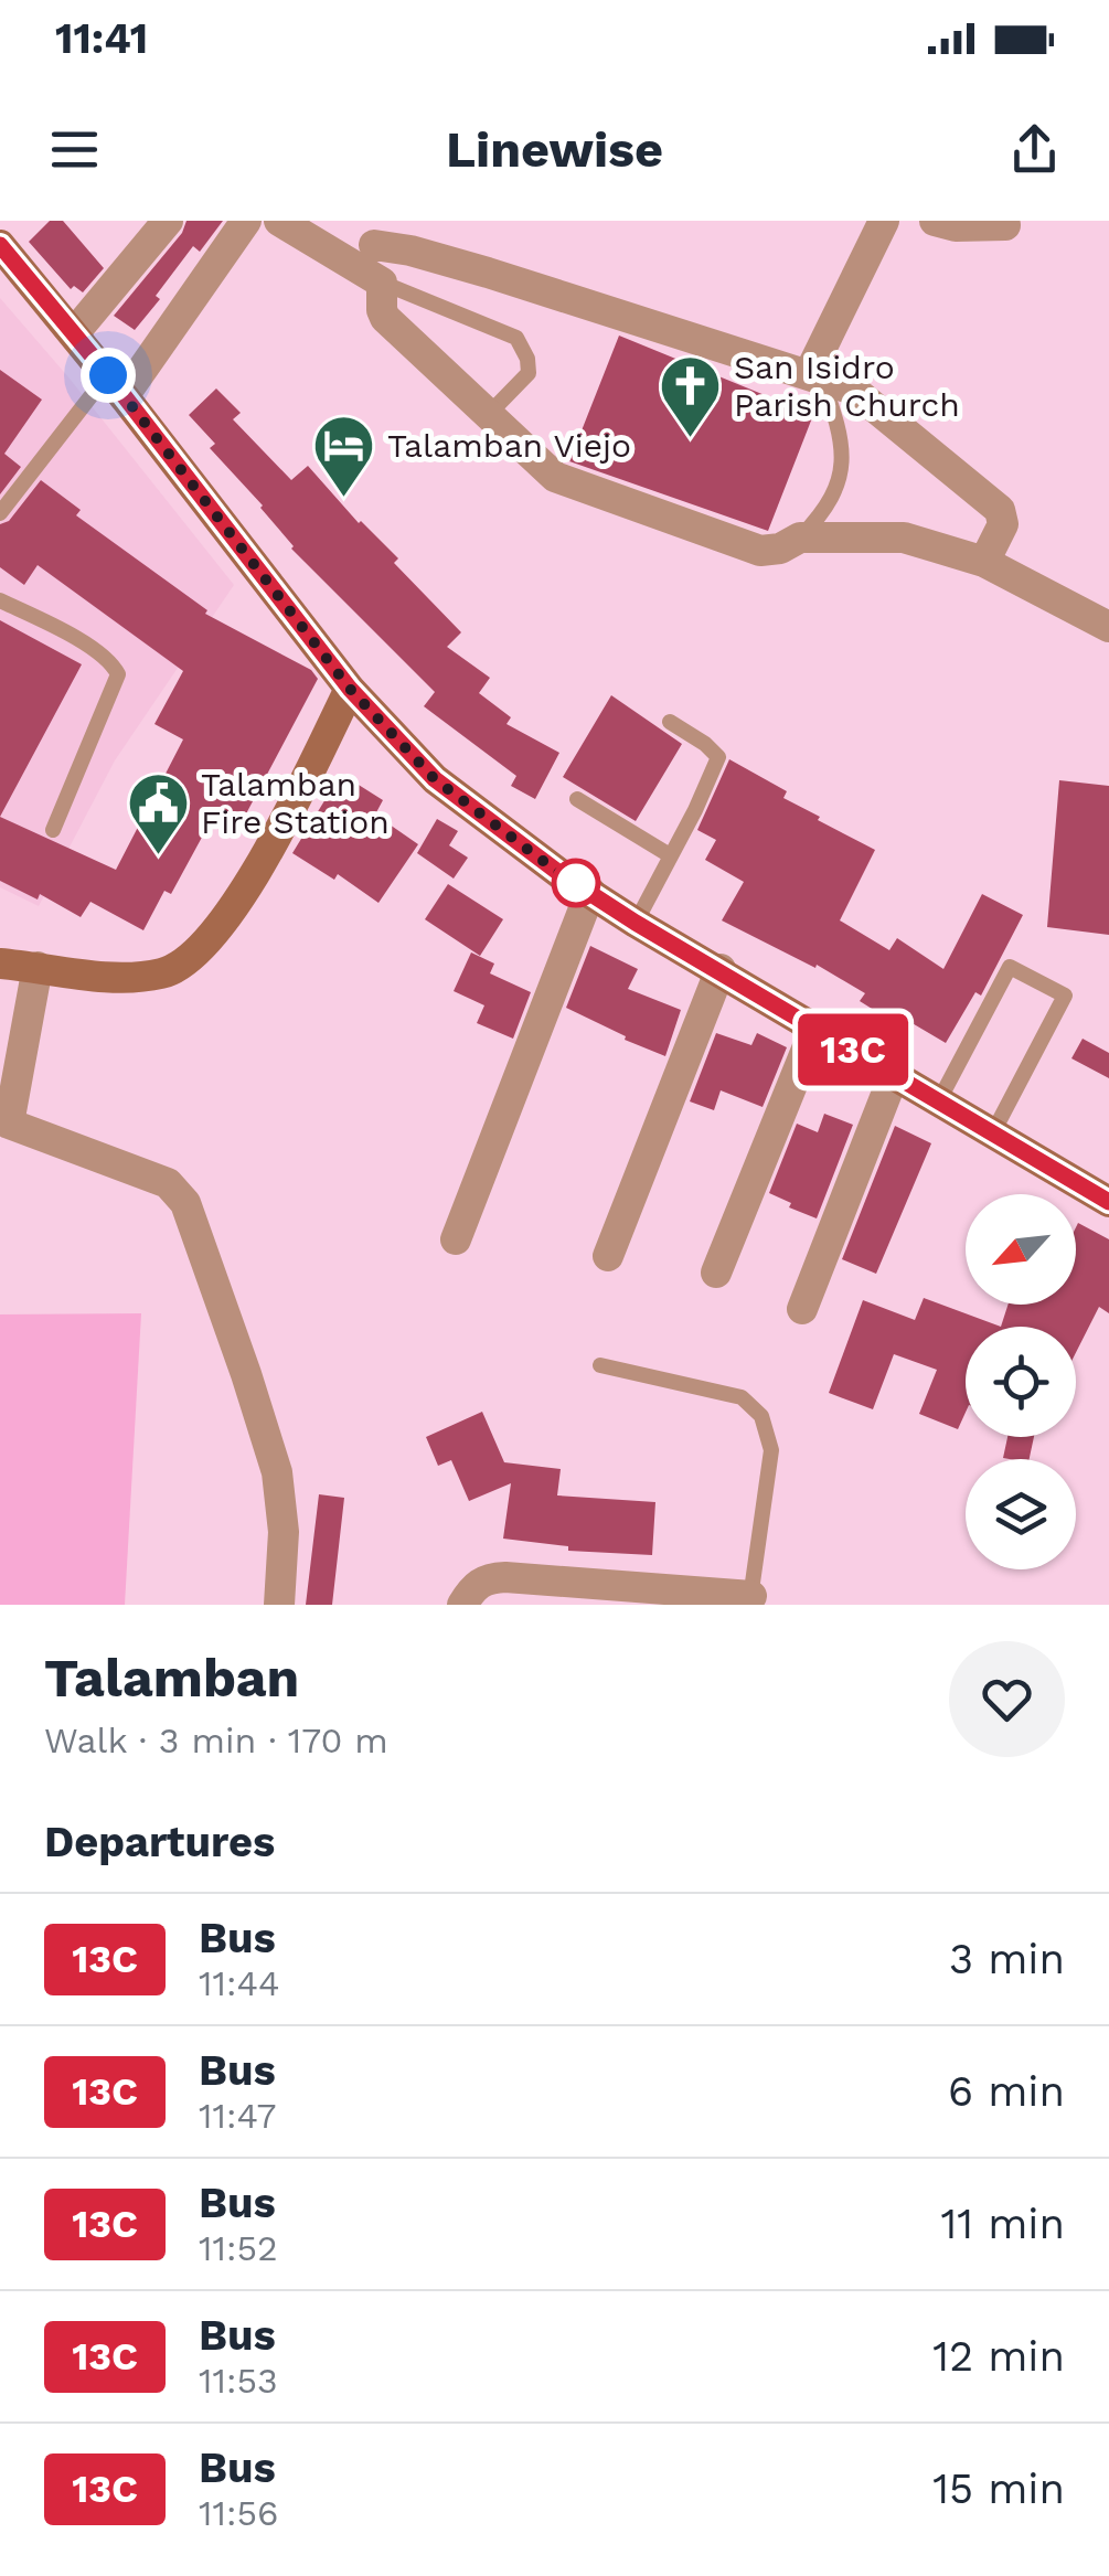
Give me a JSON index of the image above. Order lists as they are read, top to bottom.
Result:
{
  "places": {
    "church": ["San Isidro Parish Church"],
    "hotel": ["Talamban Viejo"],
    "public building": ["Talamban Fire Station"]
  },
  "lines": ["bus line 13C"],
  "north": "bottom left",
  "page": {
    "status": "11:41",
    "header": "Linewise",
    "on_map": "13C",
    "heading": [
      ["Talamban", "Walk · 3 min · 170 m"],
      "Departures"
    ],
    "list": [
      {
        "mark": "13C",
        "name": "Bus",
        "note": "11:44",
        "value": "3 min"
      },
      {
        "mark": "13C",
        "name": "Bus",
        "note": "11:47",
        "value": "6 min"
      },
      {
        "mark": "13C",
        "name": "Bus",
        "note": "11:52",
        "value": "11 min"
      },
      {
        "mark": "13C",
        "name": "Bus",
        "note": "11:53",
        "value": "12 min"
      },
      {
        "mark": "13C",
        "name": "Bus",
        "note": "11:56",
        "value": "15 min"
      }
    ]
  }
}
